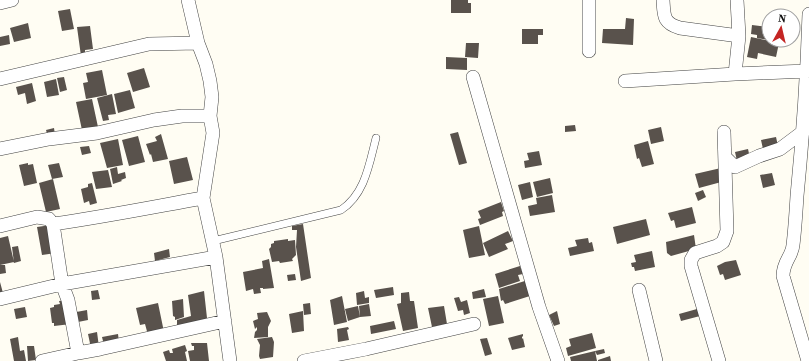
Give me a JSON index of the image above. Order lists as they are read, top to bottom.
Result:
{
  "north": "top"
}
